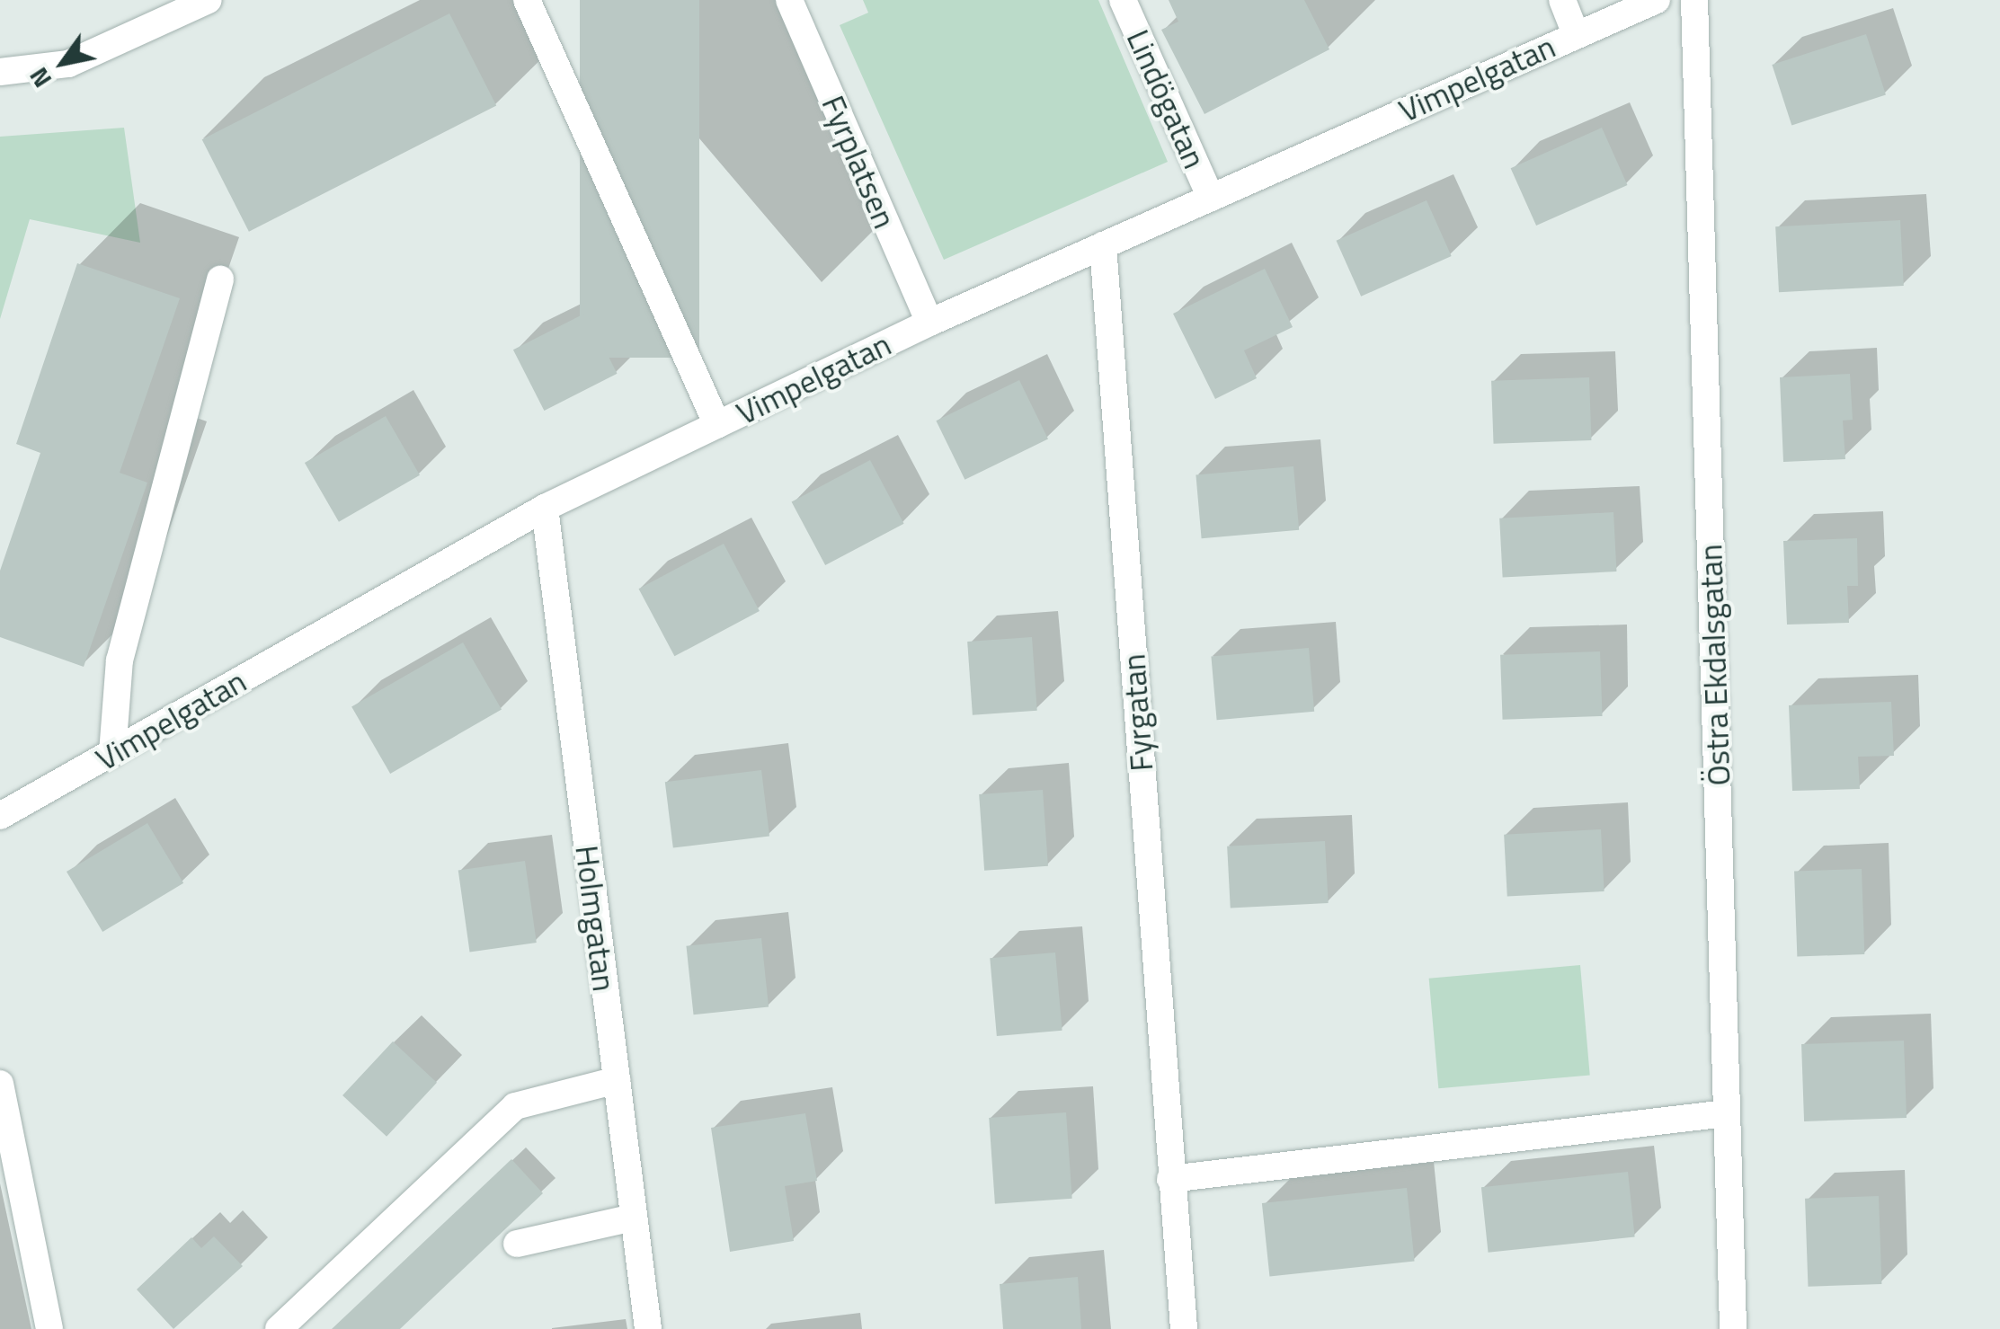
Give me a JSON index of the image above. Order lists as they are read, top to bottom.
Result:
{
  "streets": {
    "street": [
      "Vimpelgatan",
      "Lindögatan",
      "Fyrplatsen",
      "Östra Ekdalsgatan",
      "Fyrgatan",
      "Holmgatan"
    ]
  },
  "crossings": [
    ["Vimpelgatan", "Lindögatan"],
    ["Vimpelgatan", "Fyrplatsen"],
    ["Vimpelgatan", "Fyrgatan"],
    ["Vimpelgatan", "Holmgatan"]
  ],
  "north": "bottom left"
}
